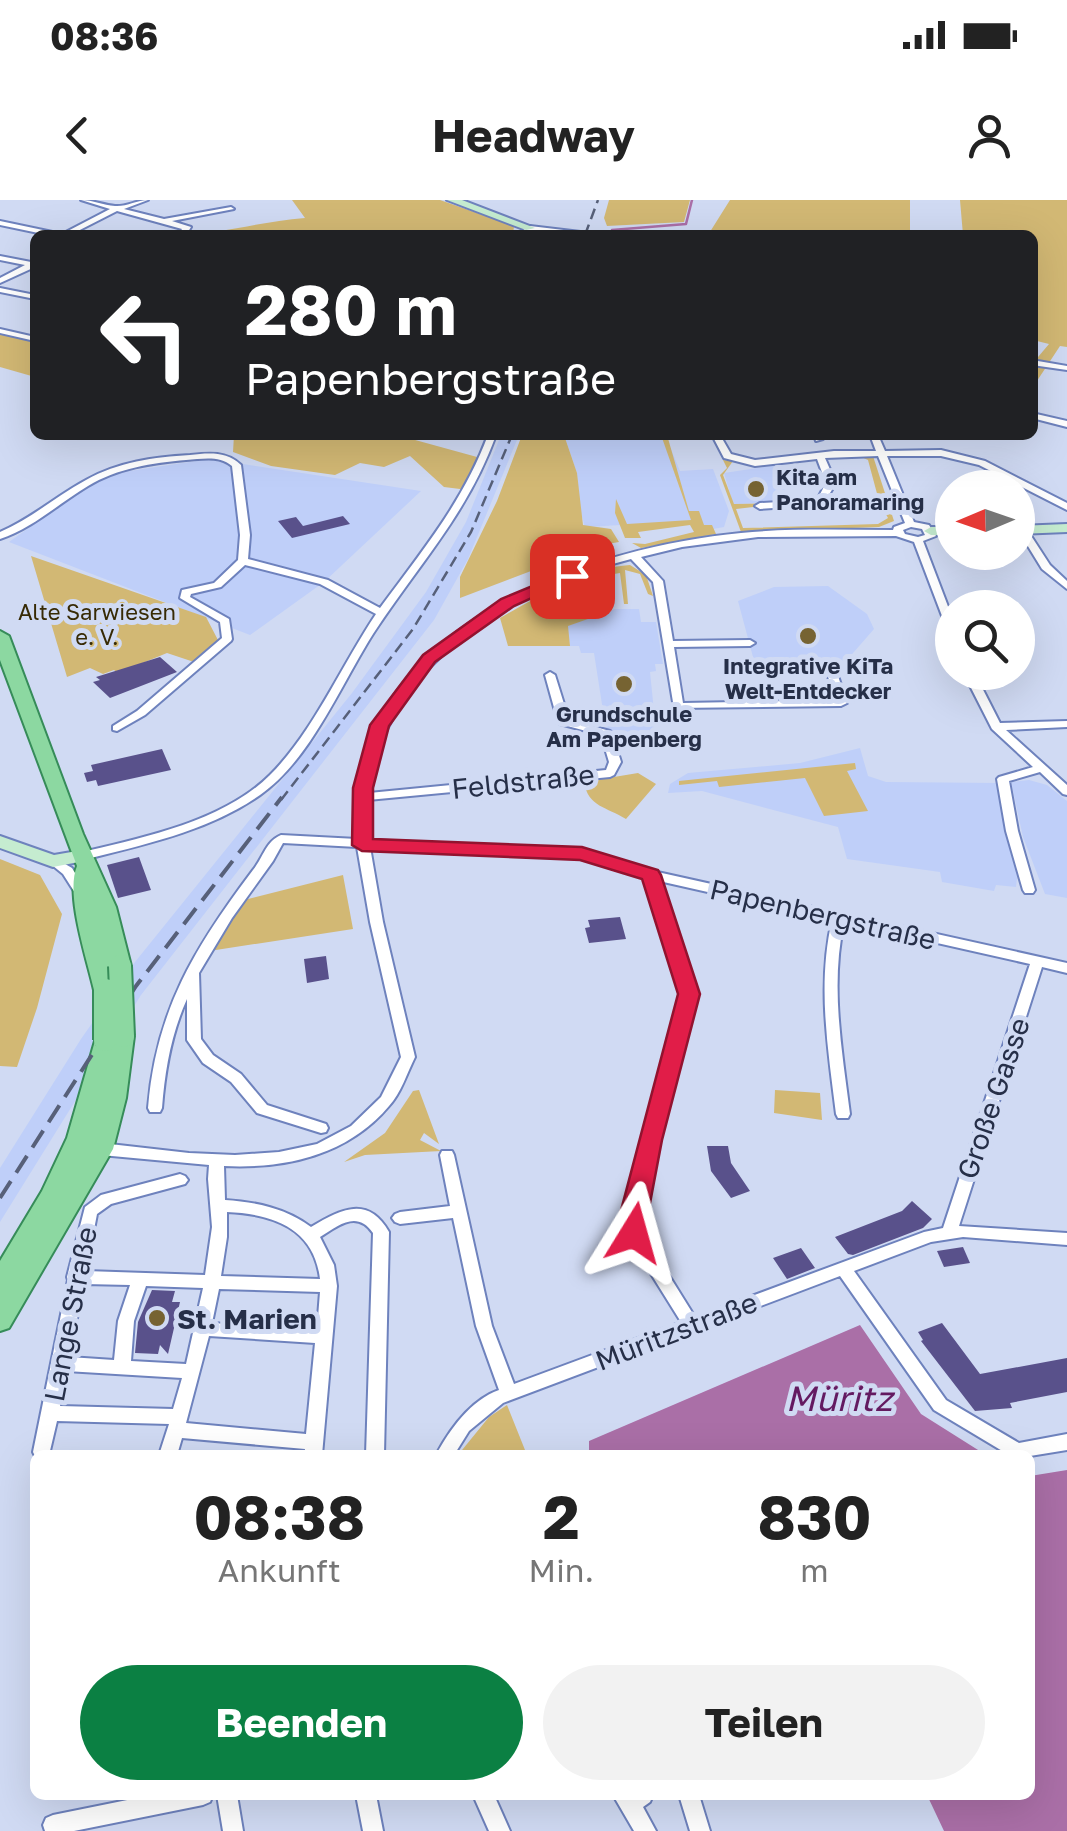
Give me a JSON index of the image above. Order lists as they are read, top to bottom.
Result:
{
  "streets": {
    "street": [
      "Feldstraße",
      "Papenbergstraße",
      "Große Gasse",
      "Lange Straße",
      "Müritzstraße"
    ]
  },
  "crossings": [
    ["Papenbergstraße", "Große Gasse"],
    ["Große Gasse", "Müritzstraße"]
  ],
  "water": ["Müritz"],
  "parks": ["Alte Sarwiesen e. V."],
  "places": [
    "Kita am Panoramaring",
    "Integrative KiTa Welt-Entdecker",
    "Grundschule Am Papenberg",
    "St. Marien"
  ],
  "north": "left",
  "page": {
    "status": "08:36",
    "header": "Headway",
    "turn": ["280 m", "Papenbergstraße"],
    "eta": [
      "08:38",
      "Ankunft",
      "2",
      "Min.",
      "830",
      "m"
    ],
    "buttons": ["Beenden", "Teilen"]
  }
}
